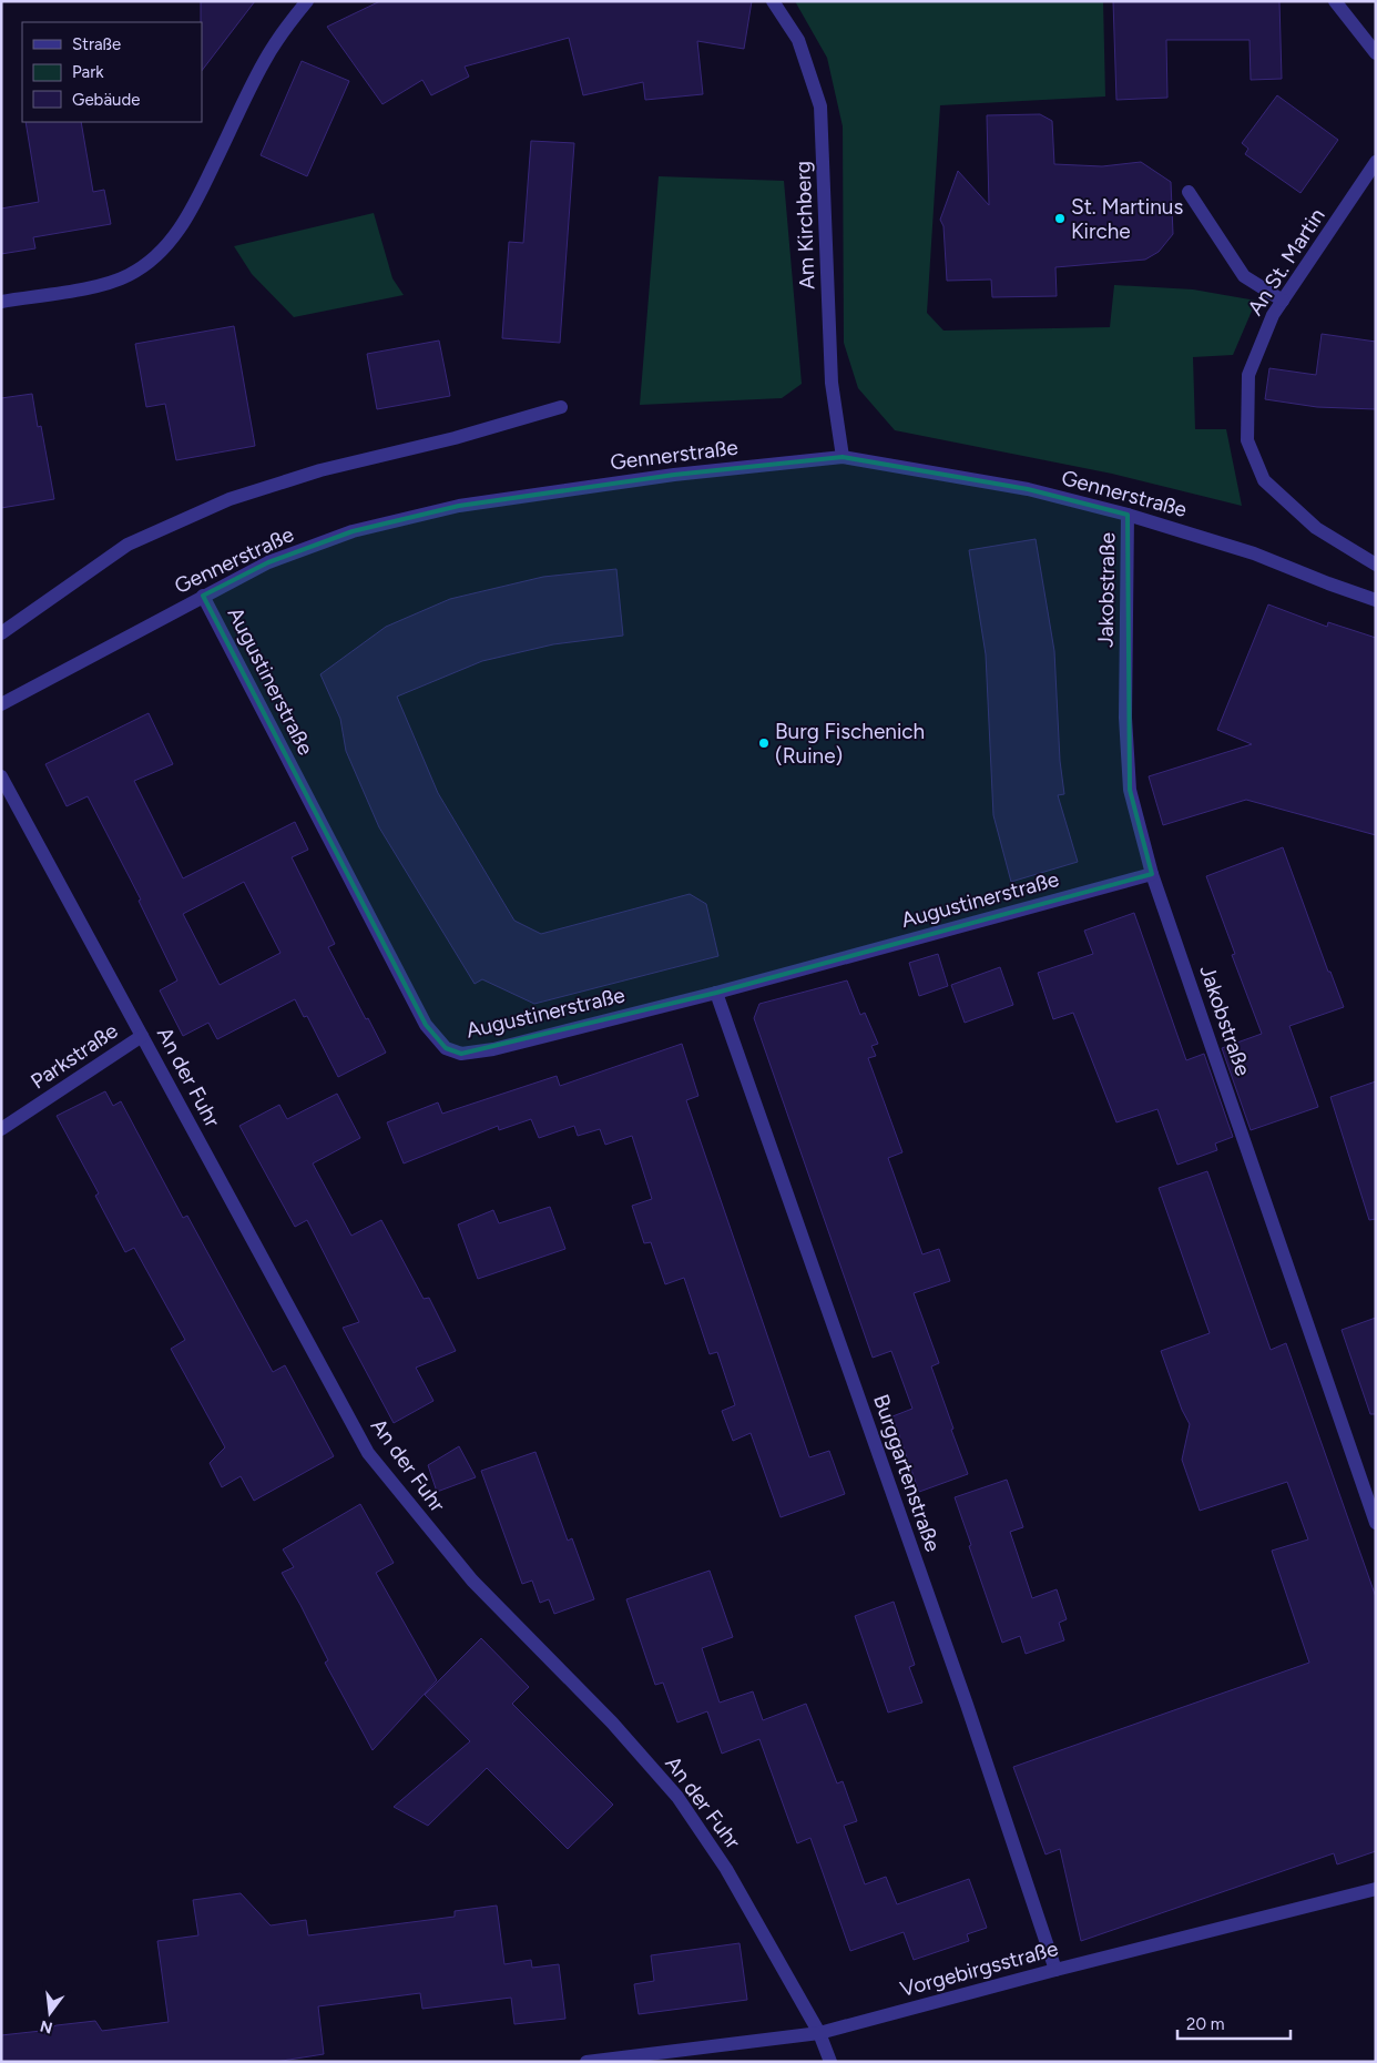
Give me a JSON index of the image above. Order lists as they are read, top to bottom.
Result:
{
  "streets": {
    "street": [
      "Am Kirchberg",
      "An St. Martin",
      "Gennerstraße",
      "Jakobstraße",
      "Augustinerstraße",
      "Parkstraße",
      "An der Fuhr",
      "Burggartenstraße",
      "Vorgebirgsstraße"
    ]
  },
  "crossings": [
    ["Am Kirchberg", "Gennerstraße"],
    ["Gennerstraße", "Jakobstraße"],
    ["Gennerstraße", "Augustinerstraße"],
    ["Jakobstraße", "Augustinerstraße"],
    ["Augustinerstraße", "Burggartenstraße"],
    ["Parkstraße", "An der Fuhr"],
    ["An der Fuhr", "Vorgebirgsstraße"],
    ["Burggartenstraße", "Vorgebirgsstraße"]
  ],
  "places": ["St. Martinus Kirche", "Burg Fischenich (Ruine)"],
  "legend": ["Straße", "Park", "Gebäude"],
  "scale_bar": "20 m",
  "north": "bottom"
}
